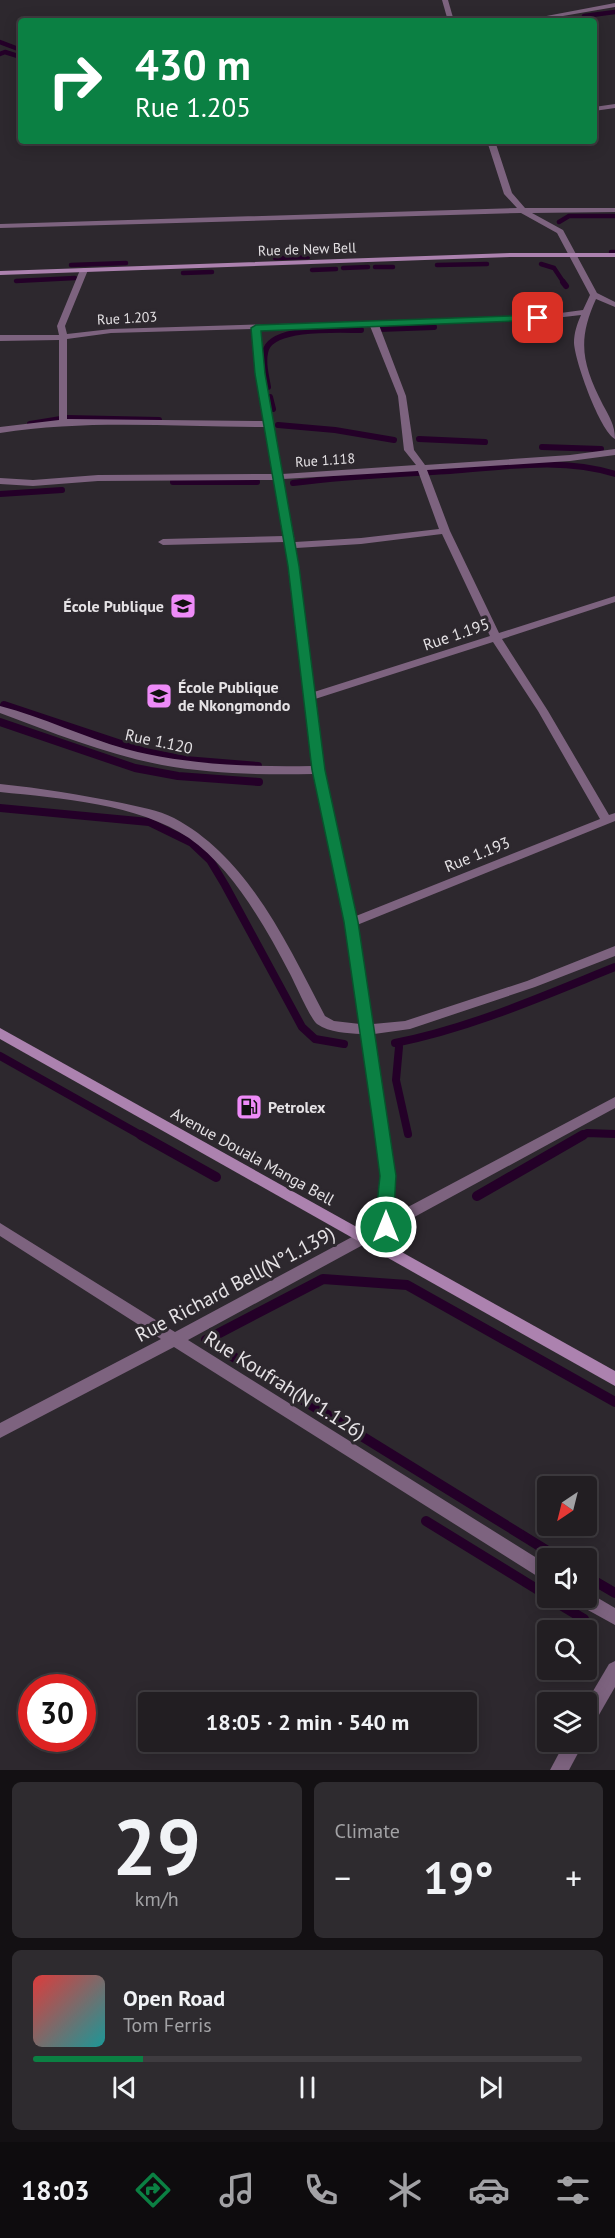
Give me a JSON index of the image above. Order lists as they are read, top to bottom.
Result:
{
  "streets": {
    "main road": ["Rue de New Bell", "Avenue Douala Manga Bell"],
    "street": [
      "Rue 1.203",
      "Rue 1.118",
      "Rue 1.195",
      "Rue 1.120",
      "Rue 1.193",
      "Rue Richard Bell(N°1.139)",
      "Rue Koufrah(N°1.126)"
    ]
  },
  "crossings": [
    ["Avenue Douala Manga Bell", "Rue Richard Bell(N°1.139)"],
    ["Rue Richard Bell(N°1.139)", "Rue Koufrah(N°1.126)"]
  ],
  "places": {
    "school or university": ["École Publique", "École Publique de Nkongmondo"],
    "fuel station": ["Petrolex"]
  },
  "north": "bottom left",
  "page": {
    "turn": ["430 m", "Rue 1.205"],
    "limit": "30",
    "trip": "18:05 · 2 min · 540 m",
    "tile": [
      ["29", "km/h"],
      "Climate"
    ],
    "heat": ["−", "19°", "+"],
    "song": ["Open Road", "Tom Ferris"],
    "tabs": "18:03"
  }
}
